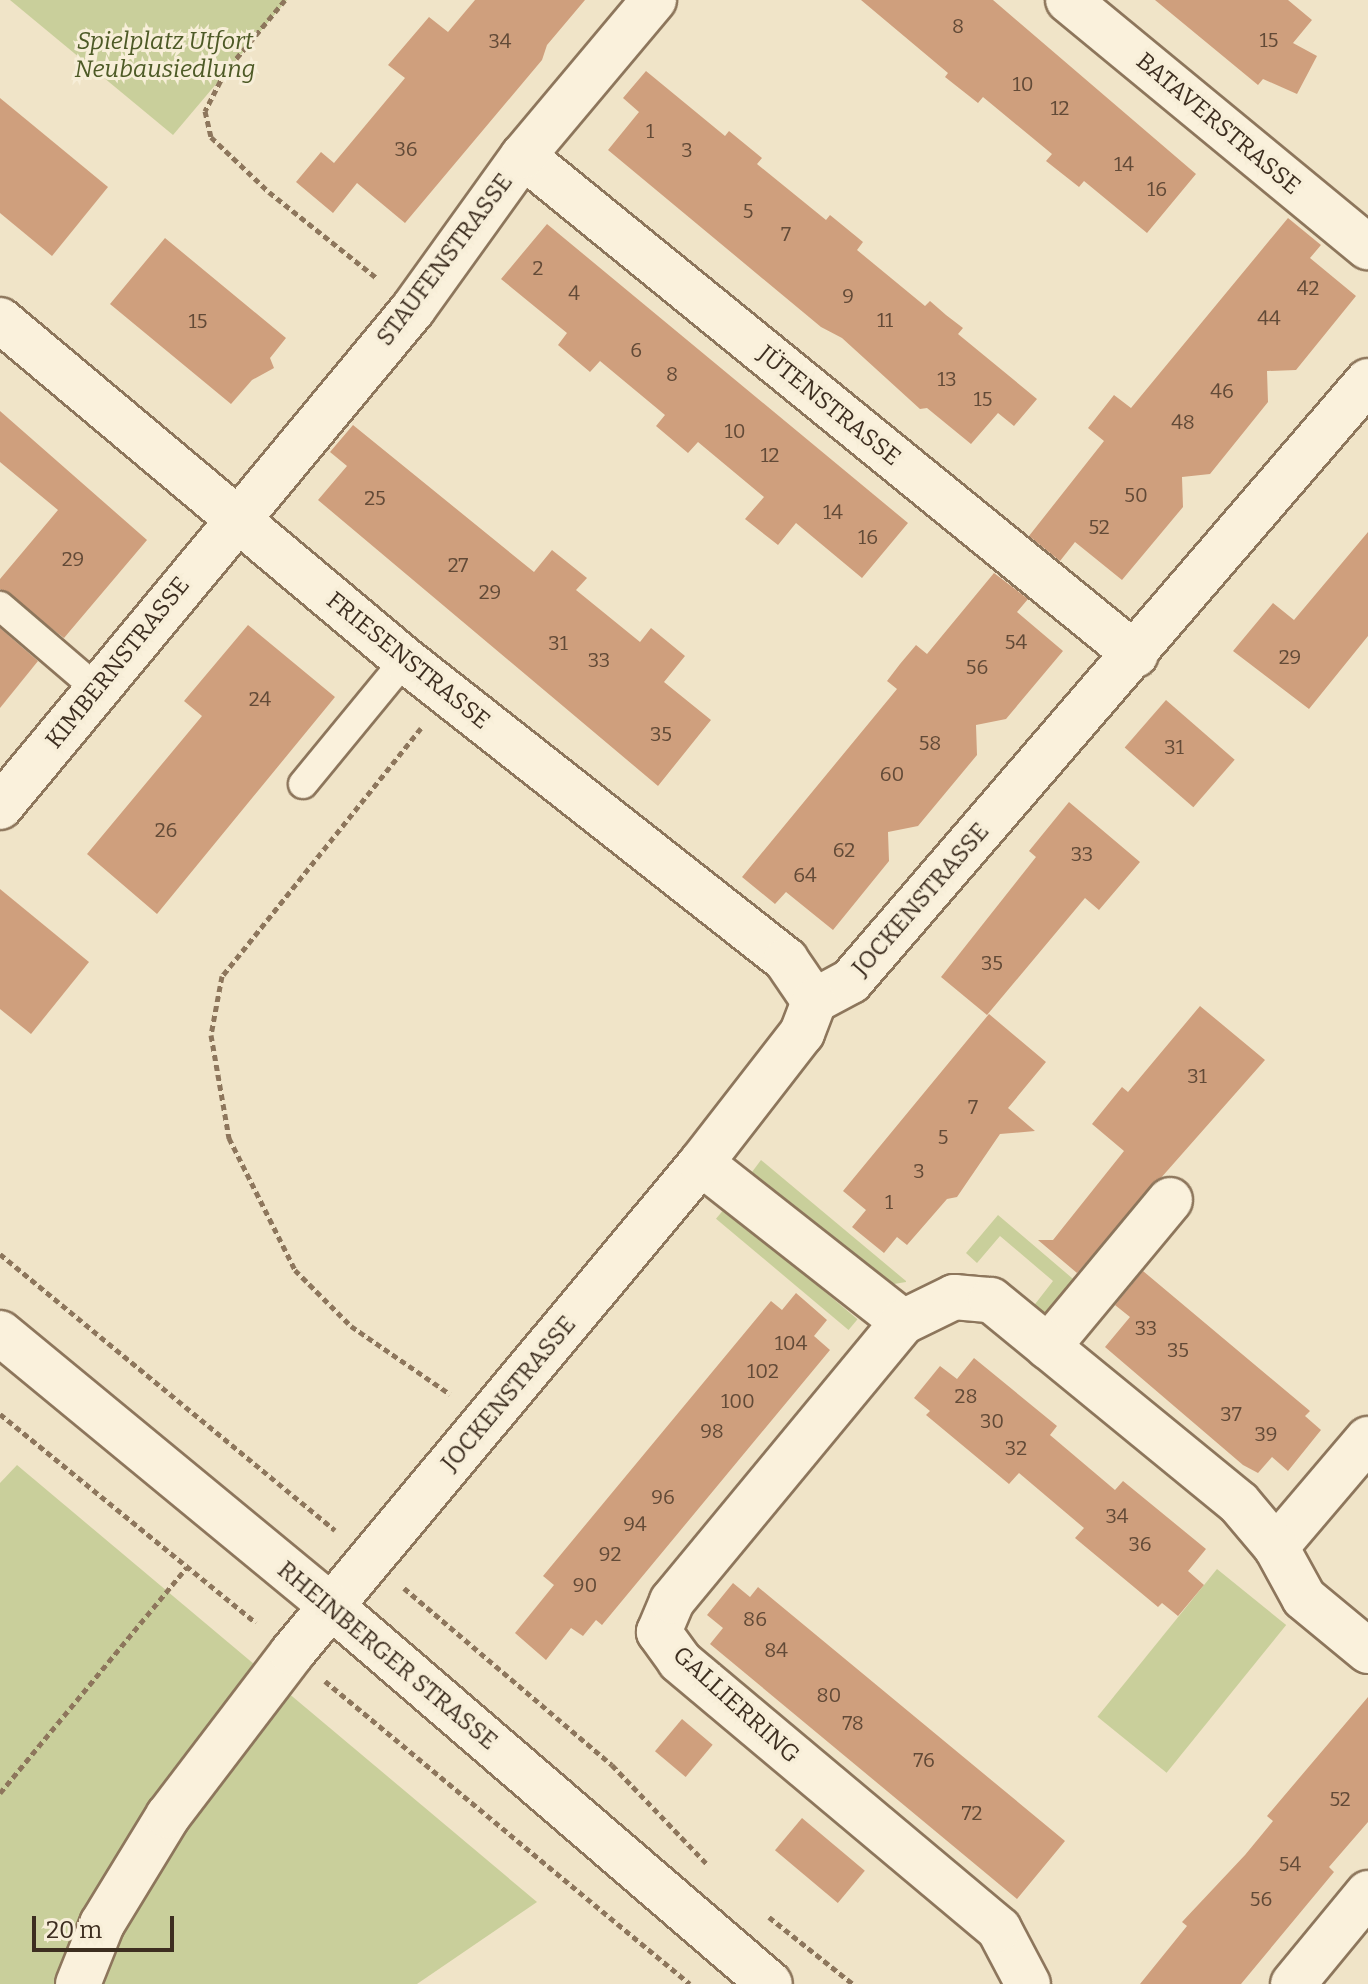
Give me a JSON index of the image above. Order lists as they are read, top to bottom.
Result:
{
  "streets": {
    "street": [
      "BATAVERSTRASSE",
      "STAUFENSTRASSE",
      "JÜTENSTRASSE",
      "FRIESENSTRASSE",
      "KIMBERNSTRASSE",
      "JOCKENSTRASSE",
      "RHEINBERGER STRASSE",
      "GALLIERRING"
    ]
  },
  "crossings": [
    ["STAUFENSTRASSE", "JÜTENSTRASSE"],
    ["STAUFENSTRASSE", "FRIESENSTRASSE"],
    ["STAUFENSTRASSE", "KIMBERNSTRASSE"],
    ["JÜTENSTRASSE", "JOCKENSTRASSE"],
    ["FRIESENSTRASSE", "KIMBERNSTRASSE"],
    ["FRIESENSTRASSE", "JOCKENSTRASSE"],
    ["JOCKENSTRASSE", "RHEINBERGER STRASSE"]
  ],
  "parks": ["Spielplatz Utfort Neubausiedlung"],
  "house_numbers": [
    "8",
    "15",
    "34",
    "10",
    "12",
    "1",
    "36",
    "3",
    "14",
    "16",
    "5",
    "7",
    "2",
    "42",
    "4",
    "9",
    "44",
    "11",
    "15",
    "6",
    "8",
    "13",
    "46",
    "15",
    "48",
    "10",
    "12",
    "50",
    "25",
    "14",
    "52",
    "16",
    "29",
    "27",
    "29",
    "54",
    "31",
    "29",
    "33",
    "56",
    "24",
    "35",
    "58",
    "31",
    "60",
    "26",
    "62",
    "33",
    "64",
    "35",
    "31",
    "7",
    "5",
    "3",
    "1",
    "33",
    "104",
    "35",
    "102",
    "28",
    "100",
    "37",
    "30",
    "98",
    "39",
    "32",
    "96",
    "34",
    "94",
    "36",
    "92",
    "90",
    "86",
    "84",
    "80",
    "78",
    "76",
    "52",
    "72",
    "54",
    "56"
  ],
  "scale_bar": "20 m"
}
